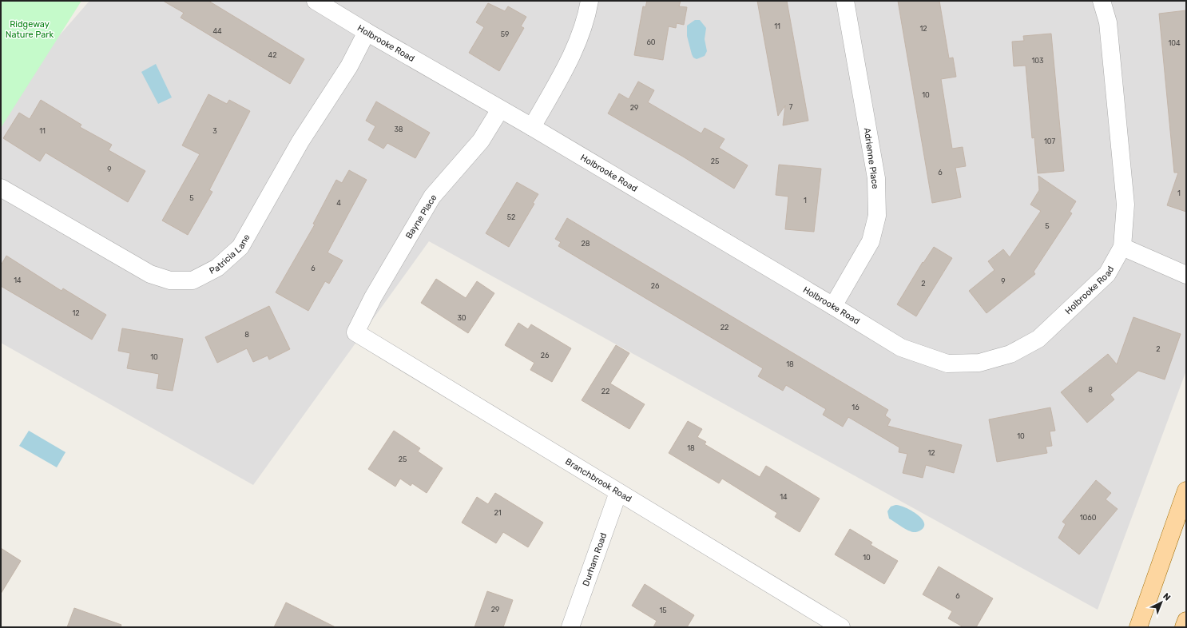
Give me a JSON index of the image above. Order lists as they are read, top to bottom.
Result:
{
  "streets": {
    "street": [
      "Holbrooke Road",
      "Adrienne Place",
      "Bayne Place",
      "Patricia Lane",
      "Branchbrook Road",
      "Durham Road"
    ]
  },
  "crossings": [
    ["Holbrooke Road", "Adrienne Place"],
    ["Holbrooke Road", "Bayne Place"],
    ["Holbrooke Road", "Patricia Lane"],
    ["Bayne Place", "Branchbrook Road"],
    ["Branchbrook Road", "Durham Road"]
  ],
  "parks": ["Ridgeway Nature Park"],
  "house_numbers": [
    "11",
    "12",
    "44",
    "59",
    "60",
    "104",
    "42",
    "103",
    "10",
    "7",
    "29",
    "38",
    "11",
    "3",
    "107",
    "25",
    "9",
    "6",
    "1",
    "5",
    "1",
    "4",
    "52",
    "5",
    "28",
    "6",
    "14",
    "9",
    "2",
    "26",
    "12",
    "30",
    "22",
    "8",
    "2",
    "26",
    "10",
    "18",
    "8",
    "22",
    "16",
    "10",
    "18",
    "12",
    "25",
    "14",
    "21",
    "1060",
    "10",
    "6",
    "29",
    "15"
  ],
  "north": "top right"
}
